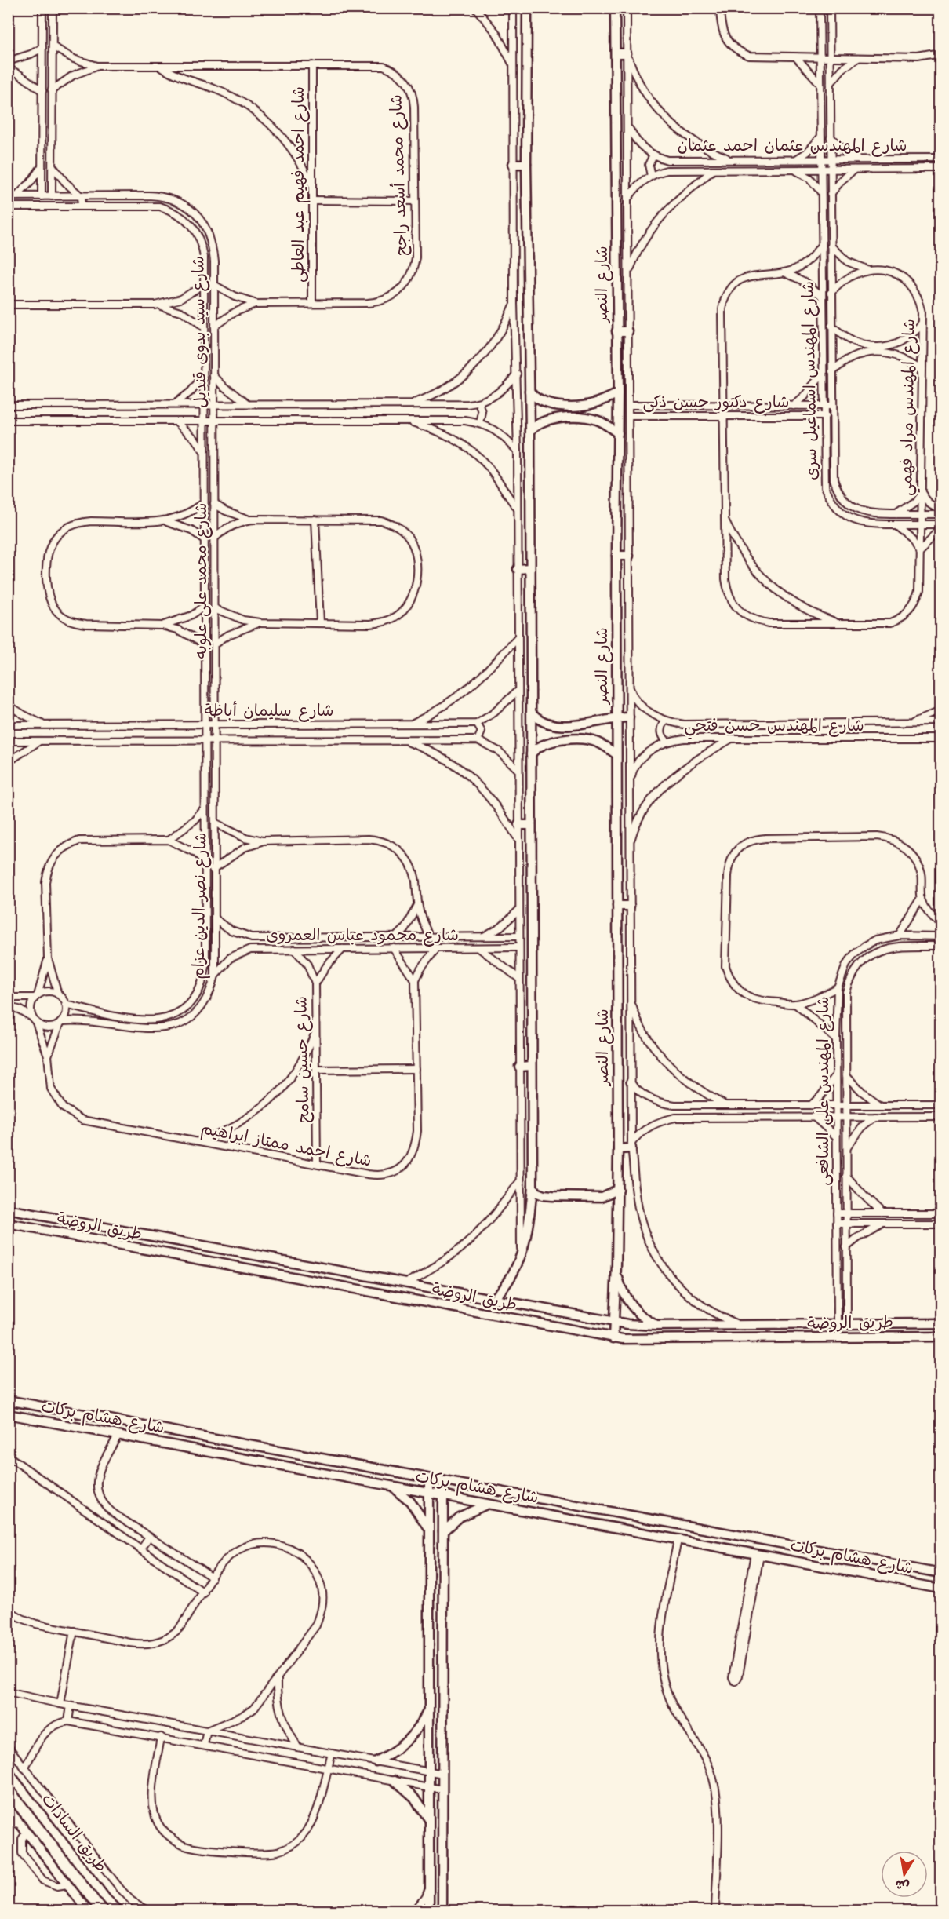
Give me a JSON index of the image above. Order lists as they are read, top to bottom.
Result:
{
  "streets": {
    "street": [
      "شارع المهندس عثمان احمد عثمان",
      "شارع محمد أسعد راجح",
      "شارع احمد فهيم عبد العاطى",
      "شارع النصر",
      "شارع سيد بدوى قنديل",
      "شارع المهندس اسماعيل سرى",
      "شارع دكتور حسن ذكى",
      "شارع المهندس مراد فهمي",
      "شارع محمد على علوبه",
      "شارع سليمان أباظة",
      "شارع المهندس حسن فتحي",
      "شارع نصر الدين عزام",
      "شارع محمود عباس العمروى",
      "شارع حسين سامح",
      "شارع المهندس على الشافعى",
      "شارع احمد ممتاز ابراهيم",
      "طريق الروضة",
      "شارع هشام بركات",
      "طريق السادات"
    ]
  },
  "crossings": [
    ["شارع المهندس عثمان احمد عثمان", "شارع المهندس اسماعيل سرى"],
    ["شارع محمد أسعد راجح", "شارع احمد فهيم عبد العاطى"],
    ["شارع محمد أسعد راجح", "شارع سيد بدوى قنديل"],
    ["شارع النصر", "طريق الروضة"],
    ["شارع سيد بدوى قنديل", "شارع محمد على علوبه"],
    ["شارع المهندس اسماعيل سرى", "شارع دكتور حسن ذكى"],
    ["شارع المهندس اسماعيل سرى", "شارع المهندس مراد فهمي"],
    ["شارع دكتور حسن ذكى", "شارع المهندس مراد فهمي"],
    ["شارع محمد على علوبه", "شارع سليمان أباظة"],
    ["شارع محمد على علوبه", "شارع نصر الدين عزام"],
    ["شارع سليمان أباظة", "شارع نصر الدين عزام"],
    ["شارع نصر الدين عزام", "شارع محمود عباس العمروى"],
    ["شارع نصر الدين عزام", "شارع احمد ممتاز ابراهيم"],
    ["شارع محمود عباس العمروى", "شارع حسين سامح"],
    ["شارع حسين سامح", "شارع احمد ممتاز ابراهيم"],
    ["شارع المهندس على الشافعى", "طريق الروضة"]
  ],
  "north": "bottom"
}
